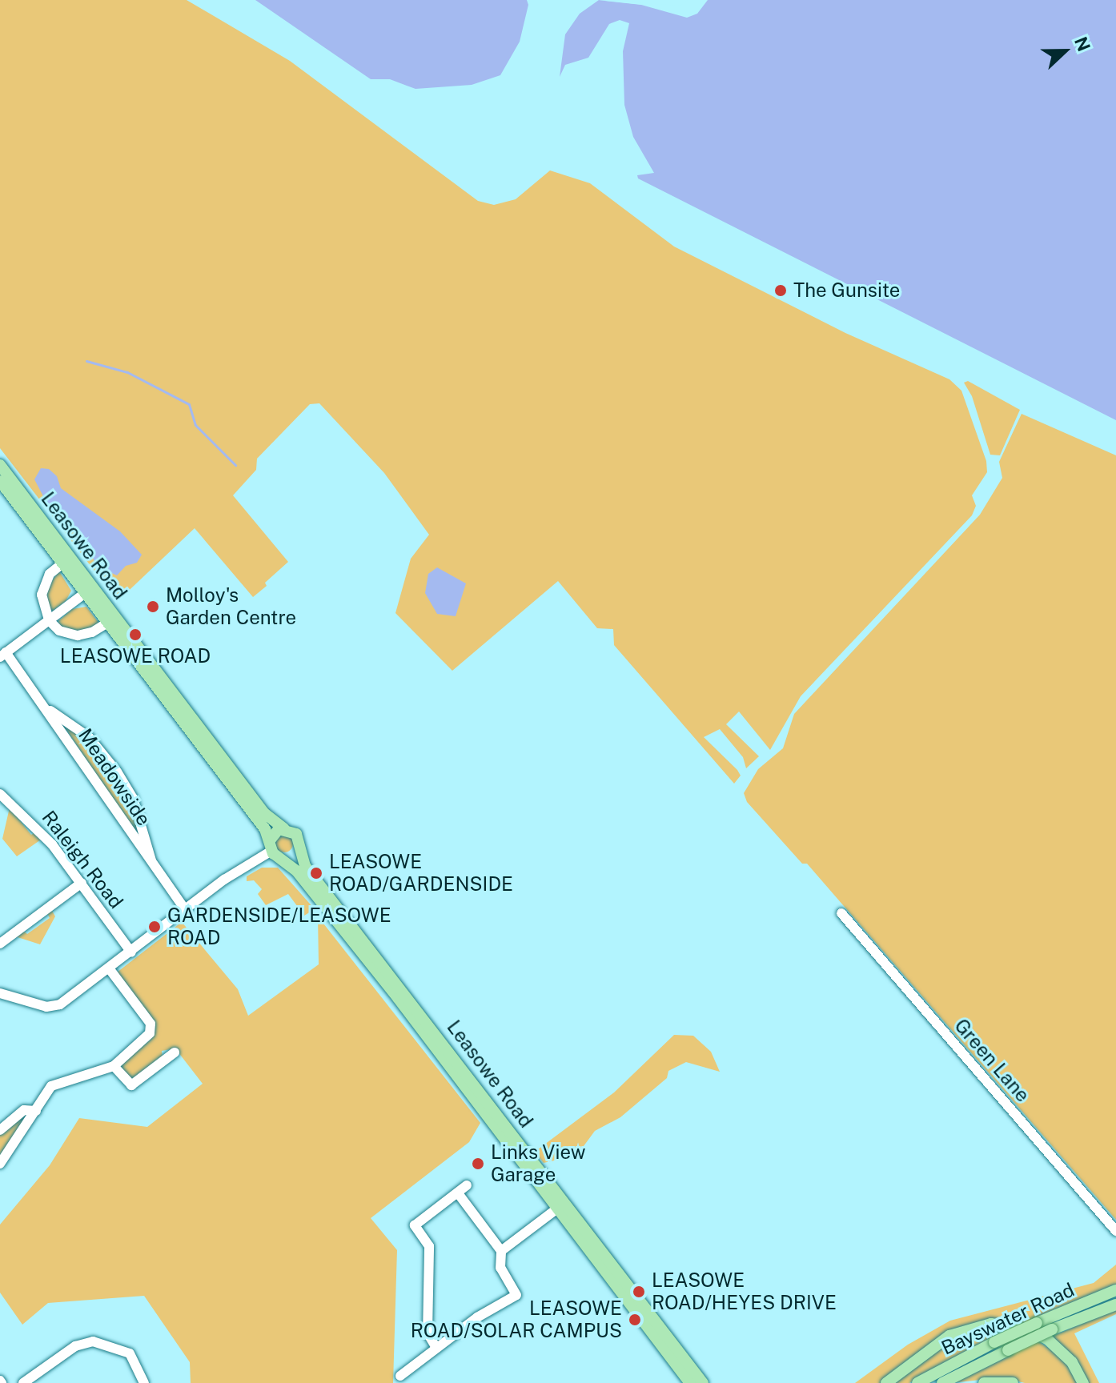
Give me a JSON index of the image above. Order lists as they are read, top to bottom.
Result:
{
  "streets": {
    "main road": ["Leasowe Road", "Bayswater Road"],
    "street": ["Meadowside", "Raleigh Road", "Green Lane"]
  },
  "places": [
    "The Gunsite",
    "Molloy's Garden Centre",
    "LEASOWE ROAD",
    "LEASOWE ROAD/GARDENSIDE",
    "GARDENSIDE/LEASOWE ROAD",
    "Links View Garage",
    "LEASOWE ROAD/HEYES DRIVE",
    "LEASOWE ROAD/SOLAR CAMPUS"
  ],
  "north": "right"
}
